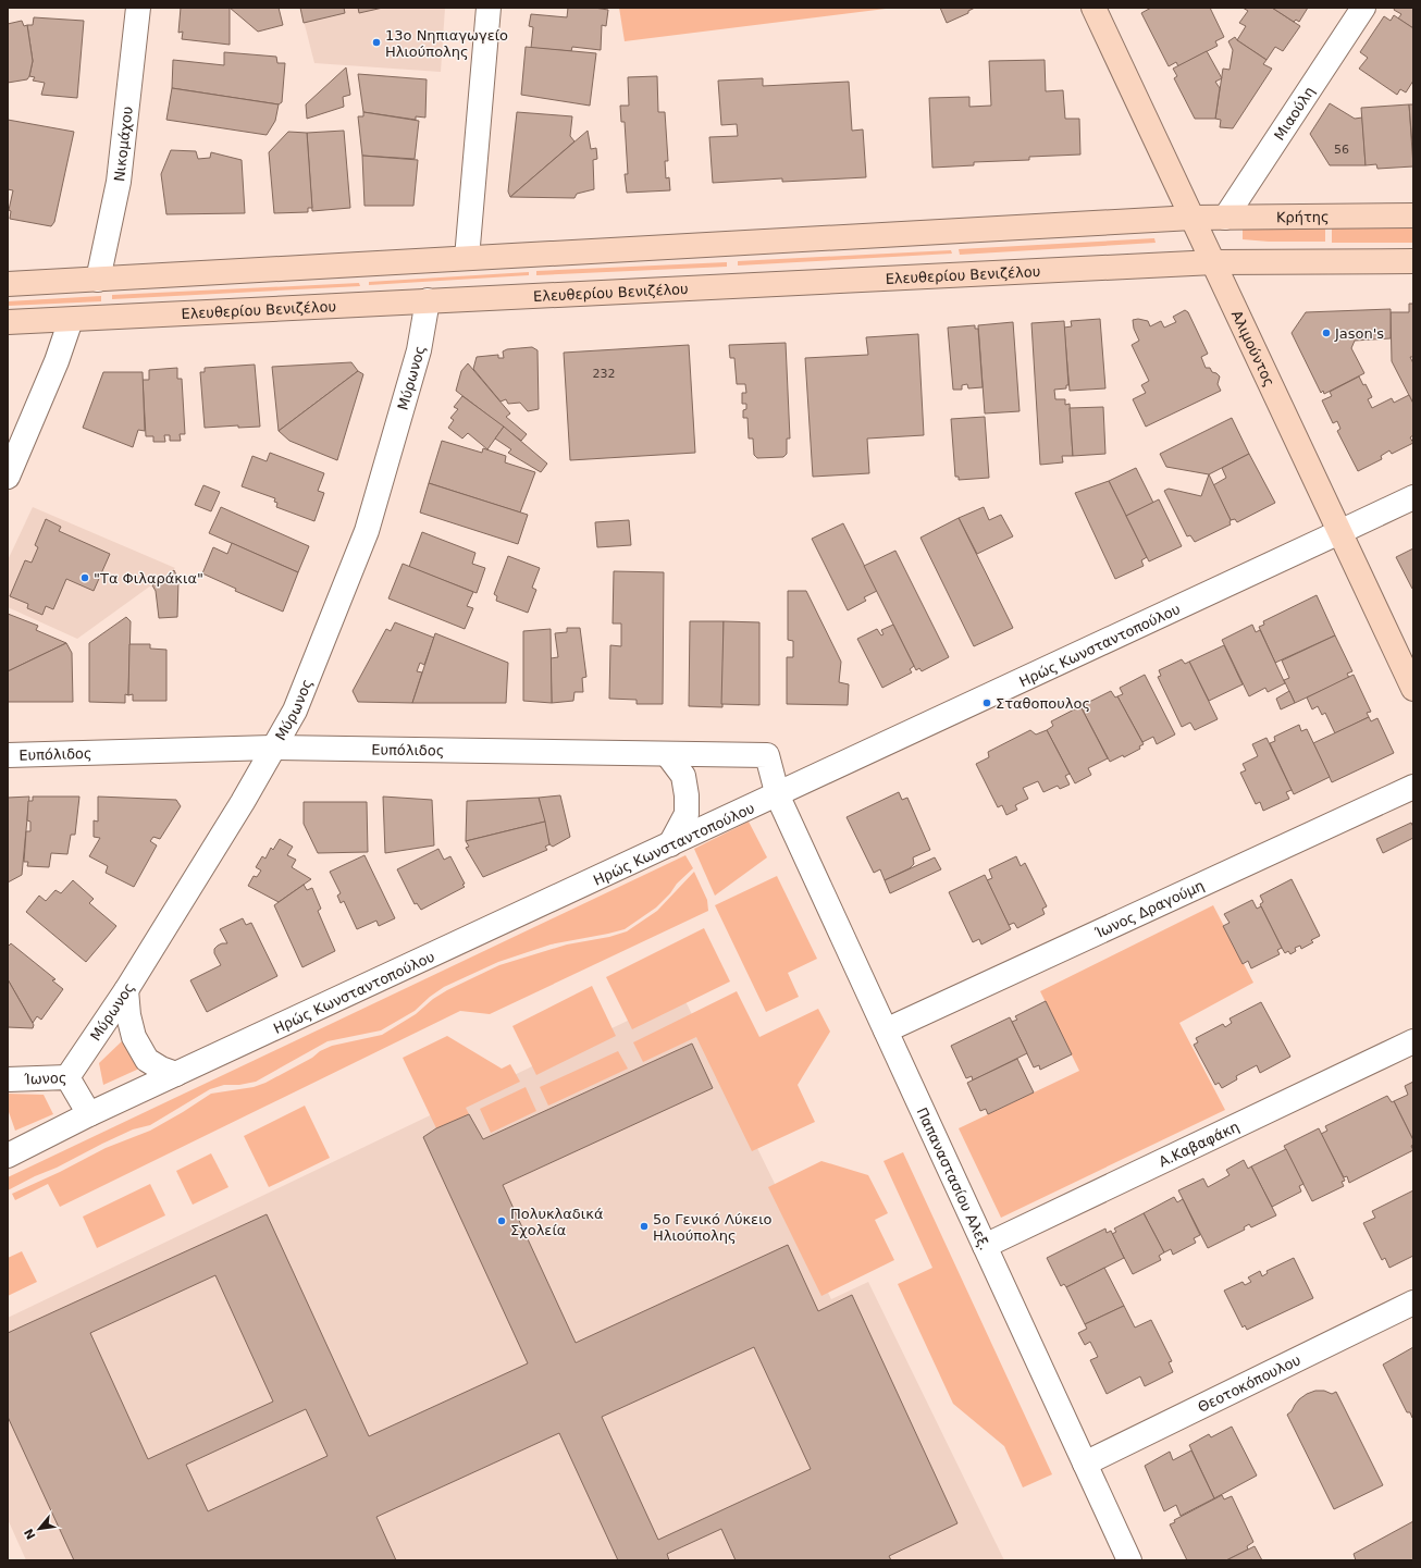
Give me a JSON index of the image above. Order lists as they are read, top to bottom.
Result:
{
  "streets": {
    "street": [
      "Μιαούλη",
      "Νικομάχου",
      "Κρήτης",
      "Ελευθερίου Βενιζέλου",
      "Αλιμούντος",
      "Μύρωνος",
      "Ηρώς Κωνσταντοπούλου",
      "Ευπόλιδος",
      "Ίωνος Δραγούμη",
      "Ίωνος",
      "Α.Καβαφάκη",
      "Παπαναστασίου Αλεξ.",
      "Θεοτοκόπουλου"
    ]
  },
  "crossings": [
    ["Μιαούλη", "Κρήτης"],
    ["Κρήτης", "Αλιμούντος"],
    ["Ελευθερίου Βενιζέλου", "Αλιμούντος"],
    ["Ελευθερίου Βενιζέλου", "Μύρωνος"],
    ["Αλιμούντος", "Ηρώς Κωνσταντοπούλου"],
    ["Μύρωνος", "Ευπόλιδος"],
    ["Μύρωνος", "Ίωνος"],
    ["Ηρώς Κωνσταντοπούλου", "Ευπόλιδος"],
    ["Ηρώς Κωνσταντοπούλου", "Ίωνος"],
    ["Ηρώς Κωνσταντοπούλου", "Παπαναστασίου Αλεξ."],
    ["Ευπόλιδος", "Παπαναστασίου Αλεξ."],
    ["Ίωνος Δραγούμη", "Παπαναστασίου Αλεξ."],
    ["Α.Καβαφάκη", "Παπαναστασίου Αλεξ."],
    ["Παπαναστασίου Αλεξ.", "Θεοτοκόπουλου"]
  ],
  "places": [
    "13ο Νηπιαγωγείο Ηλιούπολης",
    "Jason's",
    "\"Τα Φιλαράκια\"",
    "Σταθοπουλος",
    "Πολυκλαδικά Σχολεία",
    "5ο Γενικό Λύκειο Ηλιούπολης"
  ],
  "house_numbers": ["56", "232"],
  "north": "bottom left"
}
